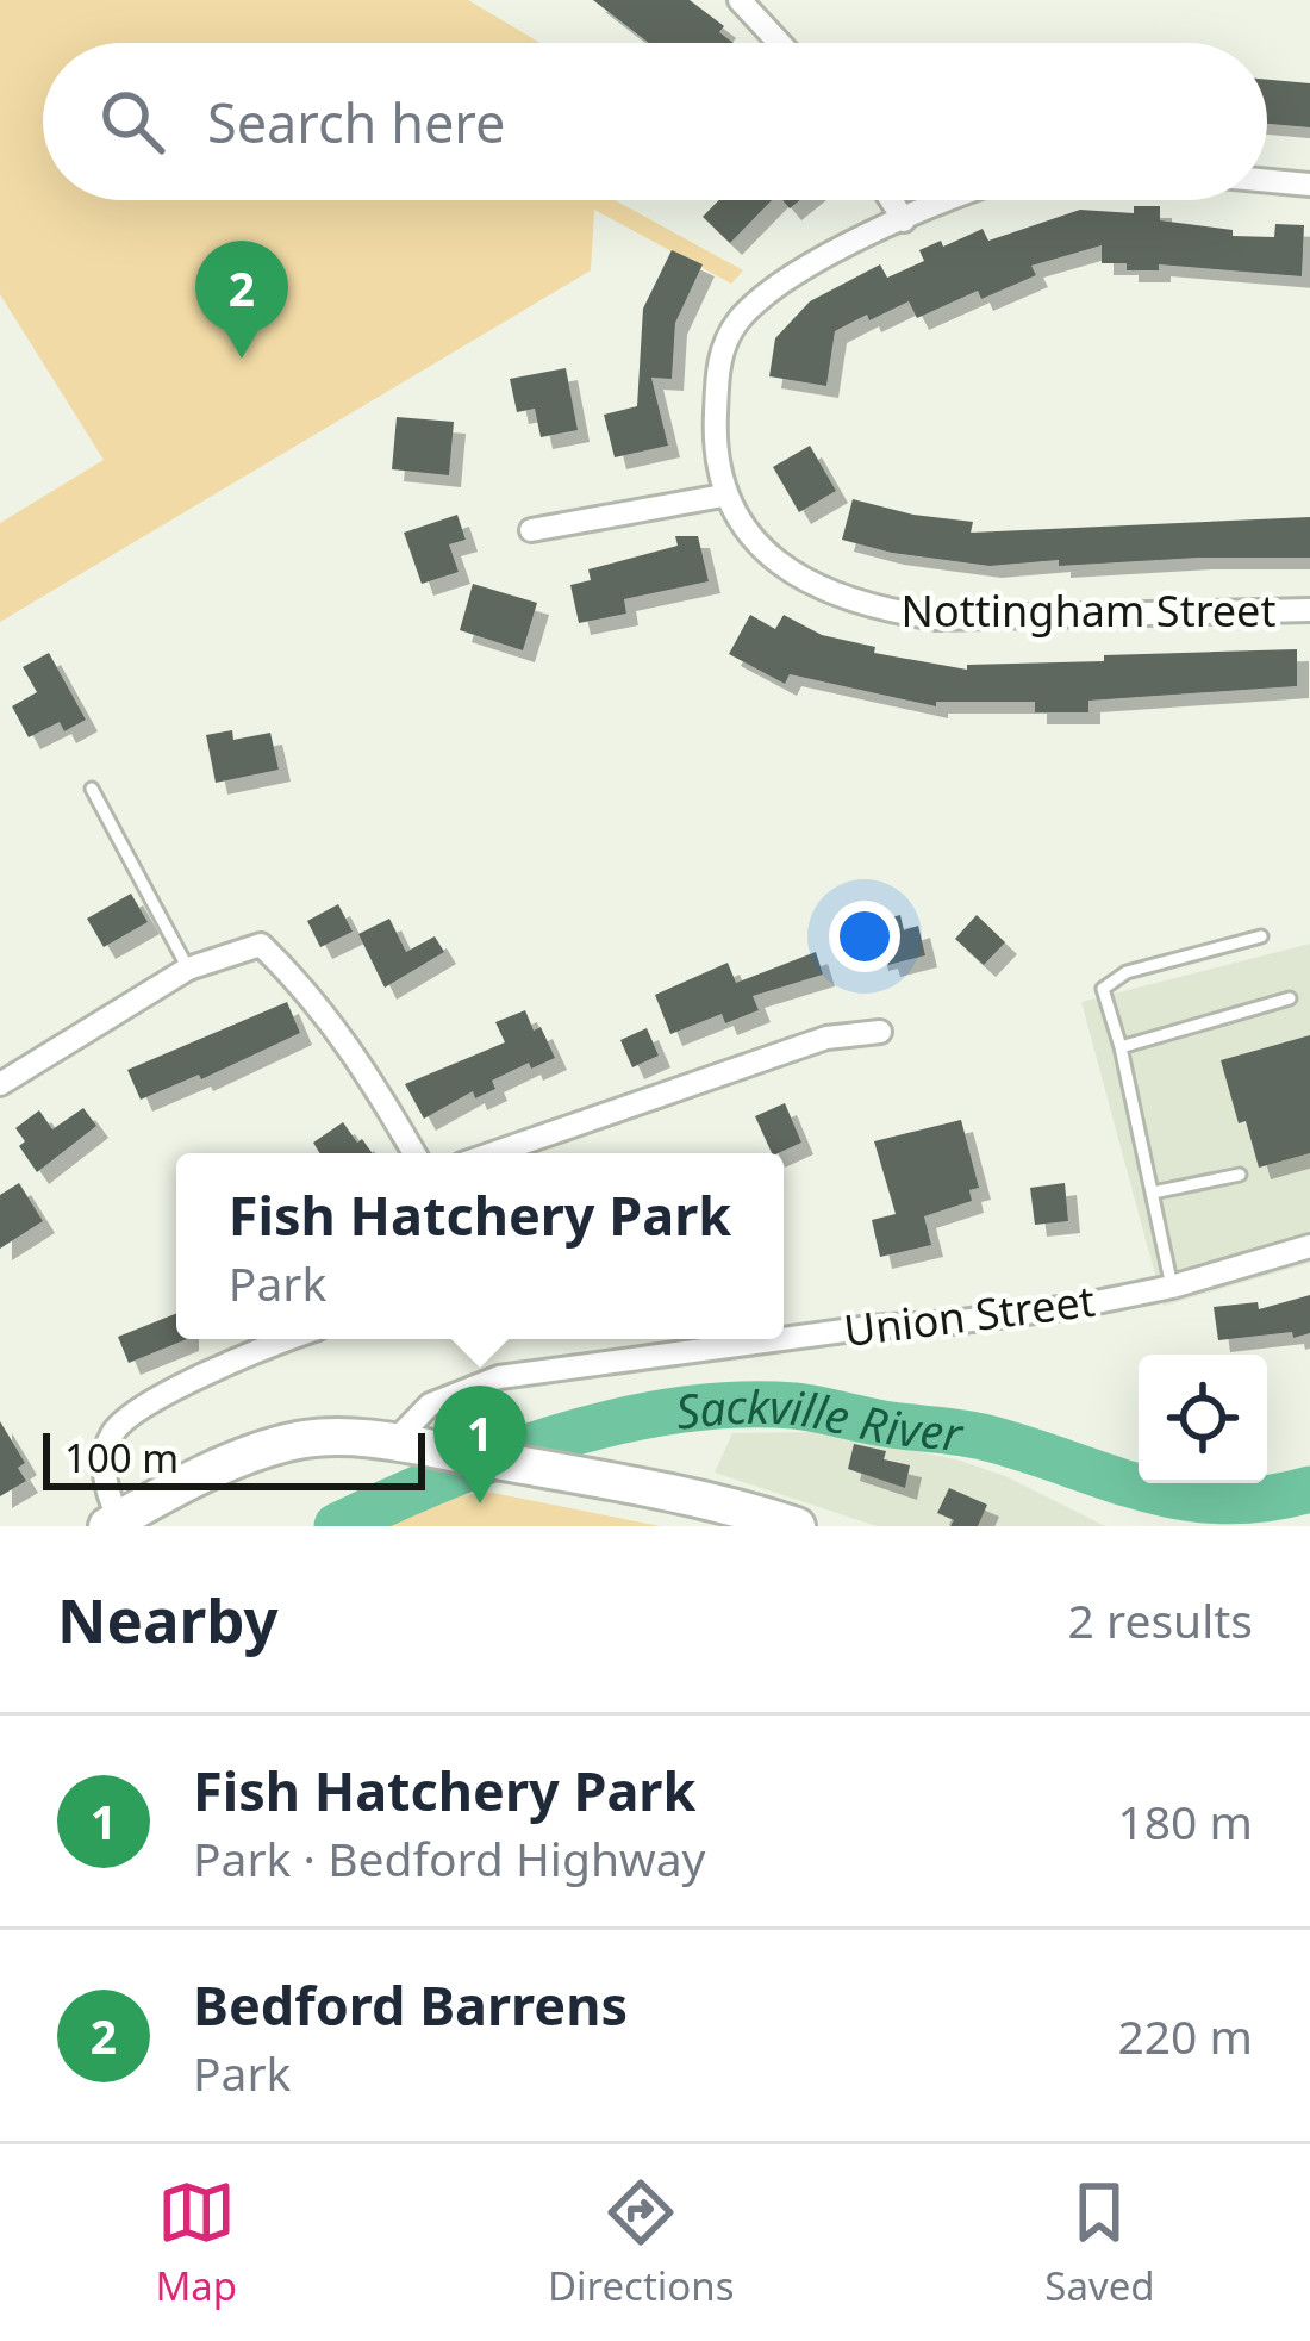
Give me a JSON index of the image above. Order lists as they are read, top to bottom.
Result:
{
  "streets": {
    "street": ["Nottingham Street", "Union Street"]
  },
  "water": ["Sackville River"],
  "scale_bar": "100 m",
  "page": {
    "search": "Search here",
    "pins": ["2", "1"],
    "popup": ["Fish Hatchery Park", "Park"],
    "scale": "100 m",
    "heading": ["Nearby", "2 results"],
    "list": [
      {
        "mark": "1",
        "name": "Fish Hatchery Park",
        "note": "Park · Bedford Highway",
        "value": "180 m"
      },
      {
        "mark": "2",
        "name": "Bedford Barrens",
        "note": "Park",
        "value": "220 m"
      }
    ],
    "nav": ["Map", "Directions", "Saved"]
  }
}
